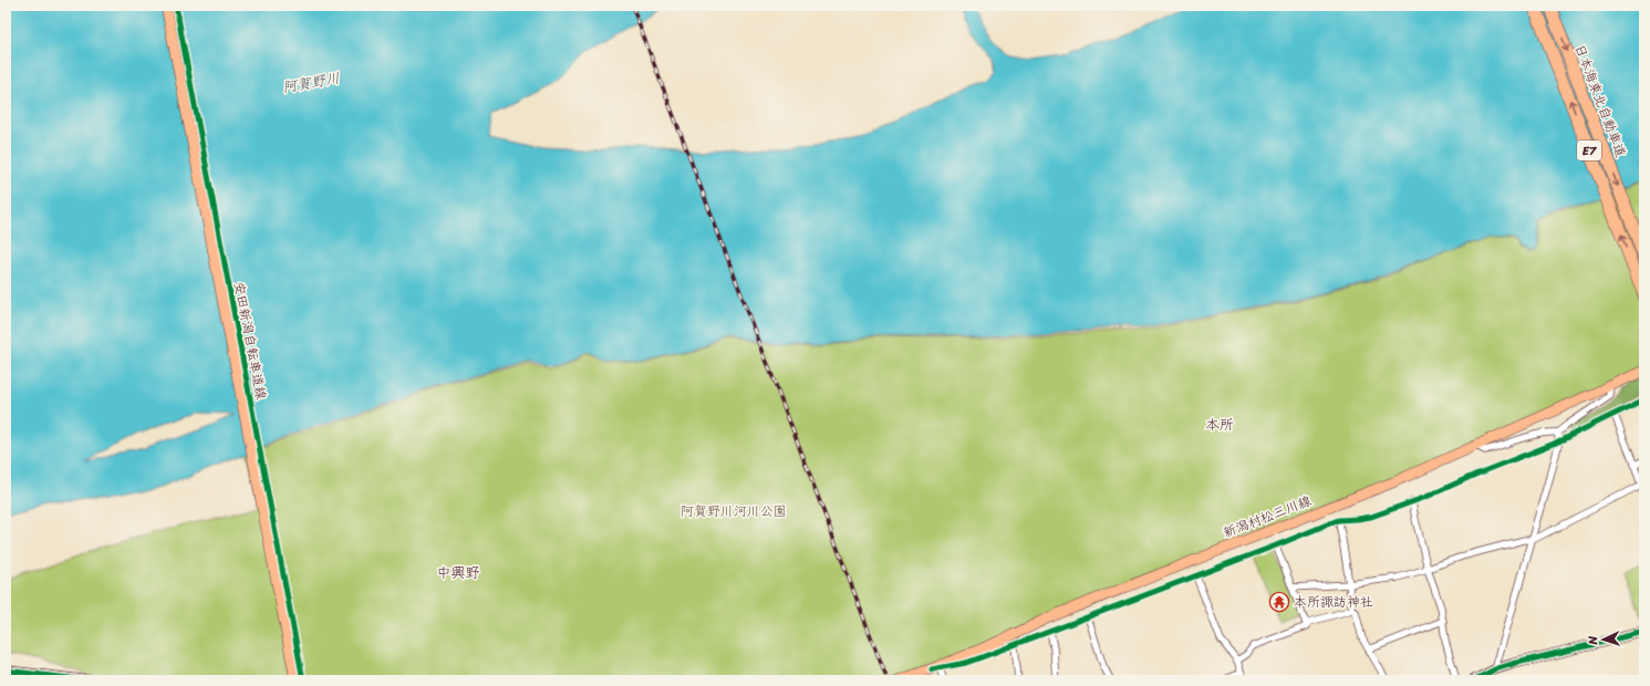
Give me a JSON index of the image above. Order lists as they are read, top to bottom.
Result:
{
  "streets": {
    "highway": ["日本海東北自動車道", "E7"],
    "main road": ["新潟村松三川線"],
    "cycle path": ["安田新潟自転車道線"]
  },
  "districts": ["本所", "中興野"],
  "water": ["阿賀野川"],
  "parks": ["阿賀野川河川公園"],
  "places": {
    "temple": ["本所諏訪神社"]
  },
  "north": "left"
}
